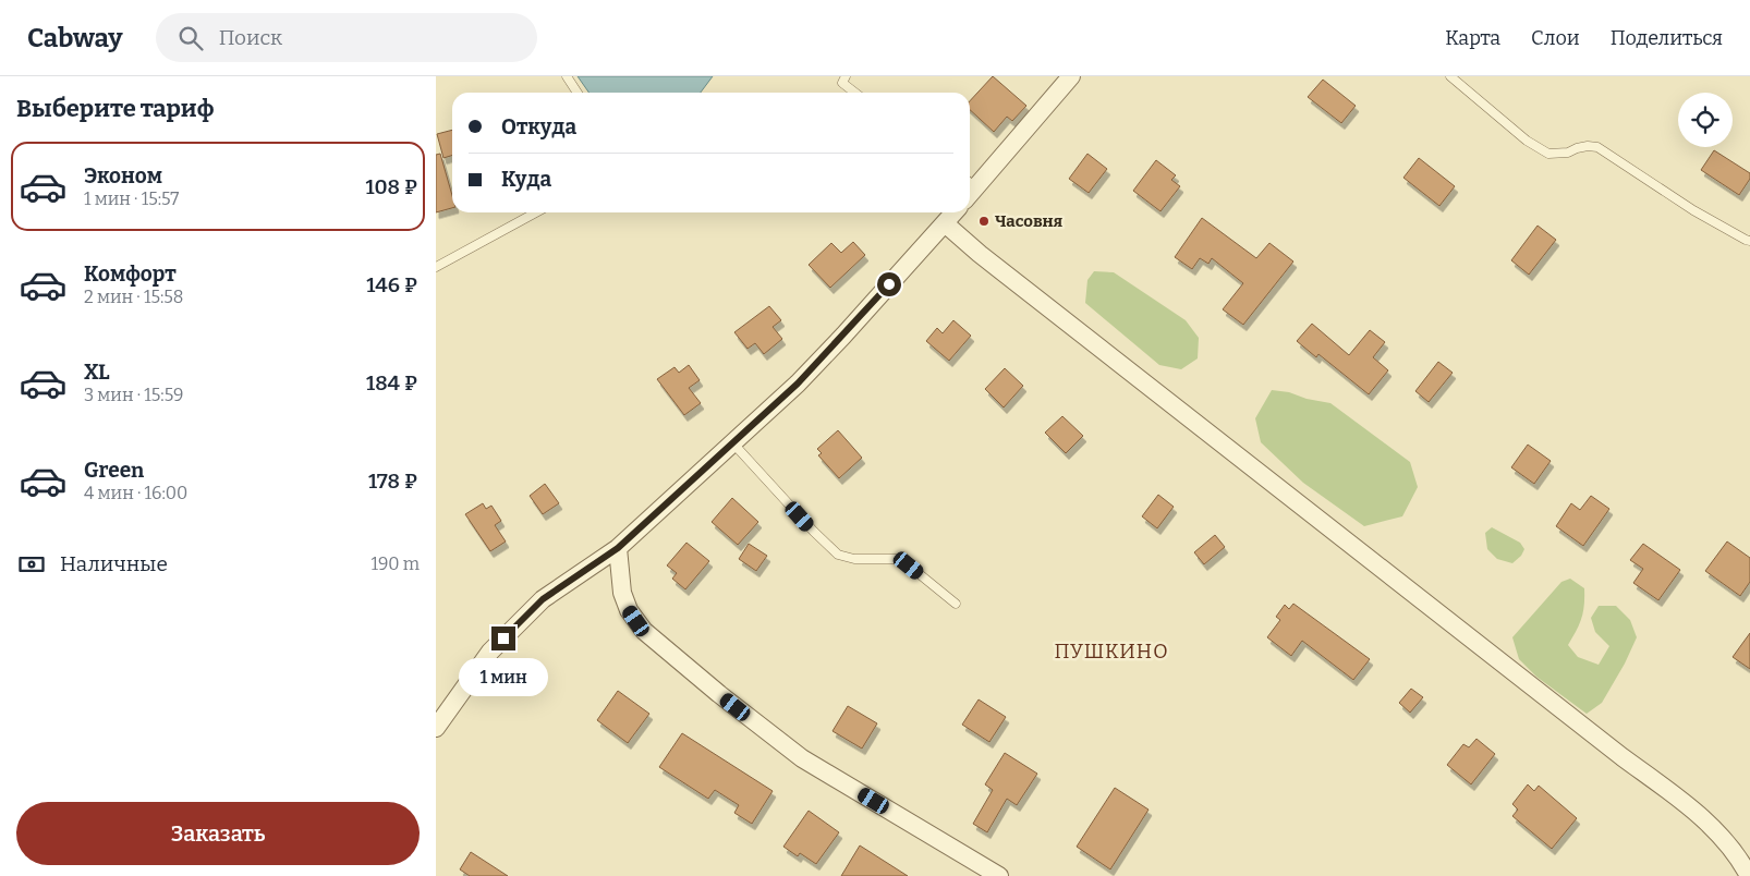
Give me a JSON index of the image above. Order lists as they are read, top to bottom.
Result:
{
  "districts": ["ПУШКИНО"],
  "places": ["Часовня"],
  "page": {
    "header": "Cabway",
    "search": "Поиск",
    "nav": ["Карта", "Слои", "Поделиться"],
    "heading": "Выберите тариф",
    "banner": ["Откуда", "Куда"],
    "list": [
      {
        "name": "Эконом",
        "note": "1 мин · 15:57",
        "value": "108 ₽"
      },
      {
        "name": "Комфорт",
        "note": "2 мин · 15:58",
        "value": "146 ₽"
      },
      {
        "name": "XL",
        "note": "3 мин · 15:59",
        "value": "184 ₽"
      },
      {
        "name": "Green",
        "note": "4 мин · 16:00",
        "value": "178 ₽"
      }
    ],
    "pay": ["Наличные", "190 m"],
    "bubble": "1 мин",
    "buttons": "Заказать"
  }
}
